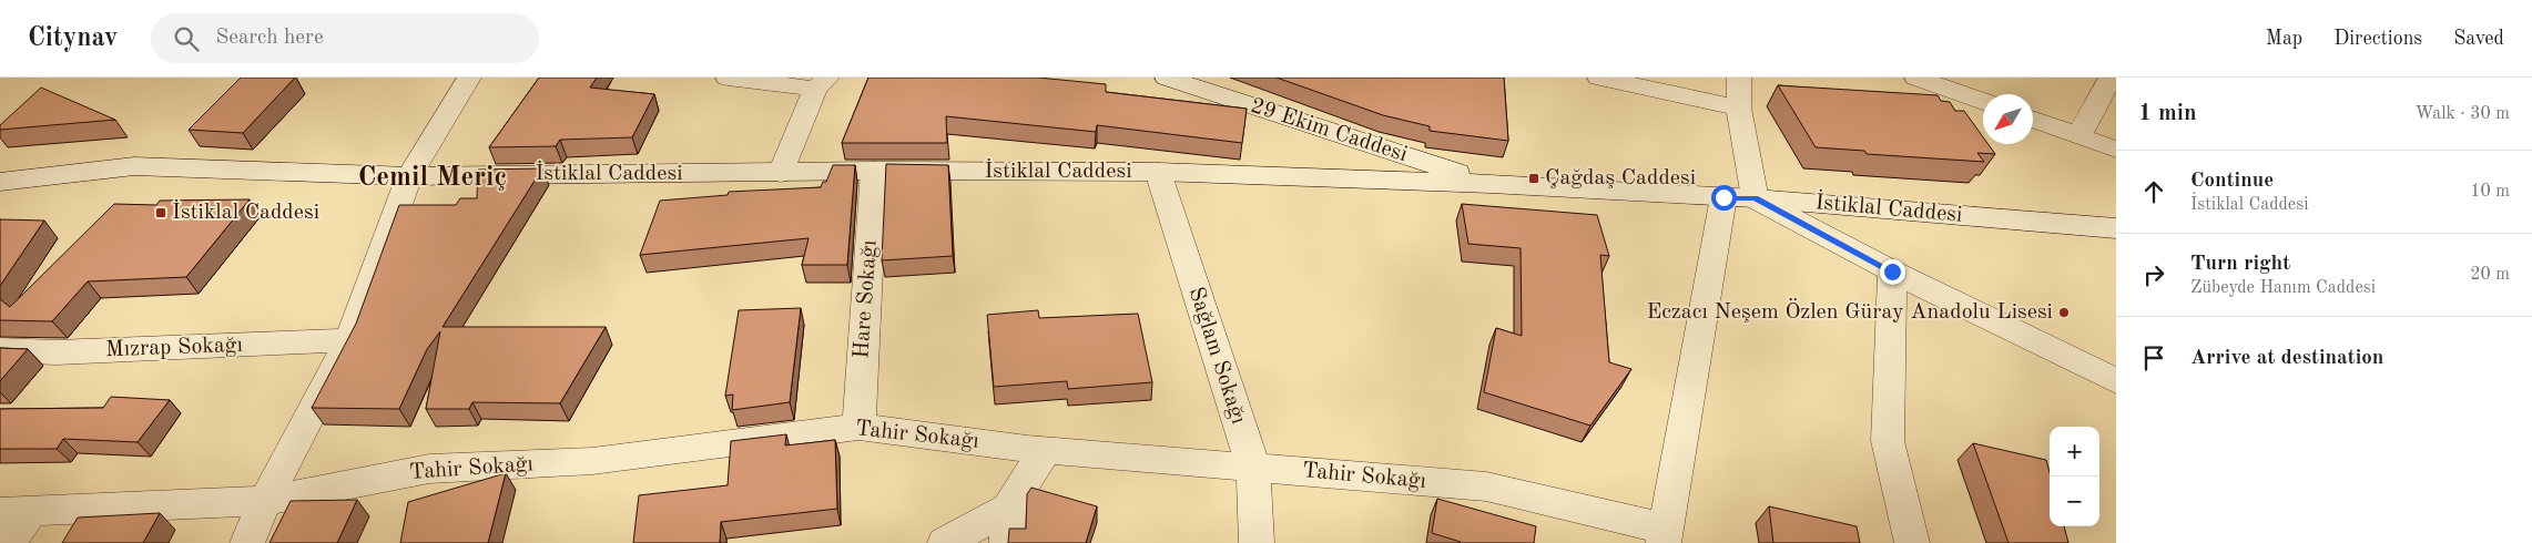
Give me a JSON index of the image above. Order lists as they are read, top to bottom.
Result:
{
  "streets": {
    "street": [
      "29 Ekim Caddesi",
      "İstiklal Caddesi",
      "Hare Sokağı",
      "Mızrap Sokağı",
      "Sağlam Sokağı",
      "Tahir Sokağı"
    ]
  },
  "crossings": [
    ["29 Ekim Caddesi", "İstiklal Caddesi"],
    ["İstiklal Caddesi", "Hare Sokağı"],
    ["İstiklal Caddesi", "Sağlam Sokağı"],
    ["Hare Sokağı", "Tahir Sokağı"],
    ["Sağlam Sokağı", "Tahir Sokağı"]
  ],
  "districts": ["Cemil Meriç"],
  "places": {
    "transit": ["Çağdaş Caddesi", "İstiklal Caddesi"],
    "other": ["Eczacı Neşem Özlen Güray Anadolu Lisesi"]
  },
  "north": "bottom left",
  "page": {
    "header": "Citynav",
    "search": "Search here",
    "nav": ["Map", "Directions", "Saved"],
    "heading": ["1 min", "Walk · 30 m"],
    "list": [
      ["Continue", "İstiklal Caddesi", "10 m"],
      ["Turn right", "Zübeyde Hanım Caddesi", "20 m"],
      "Arrive at destination"
    ],
    "map_buttons": ["+", "−"]
  }
}
